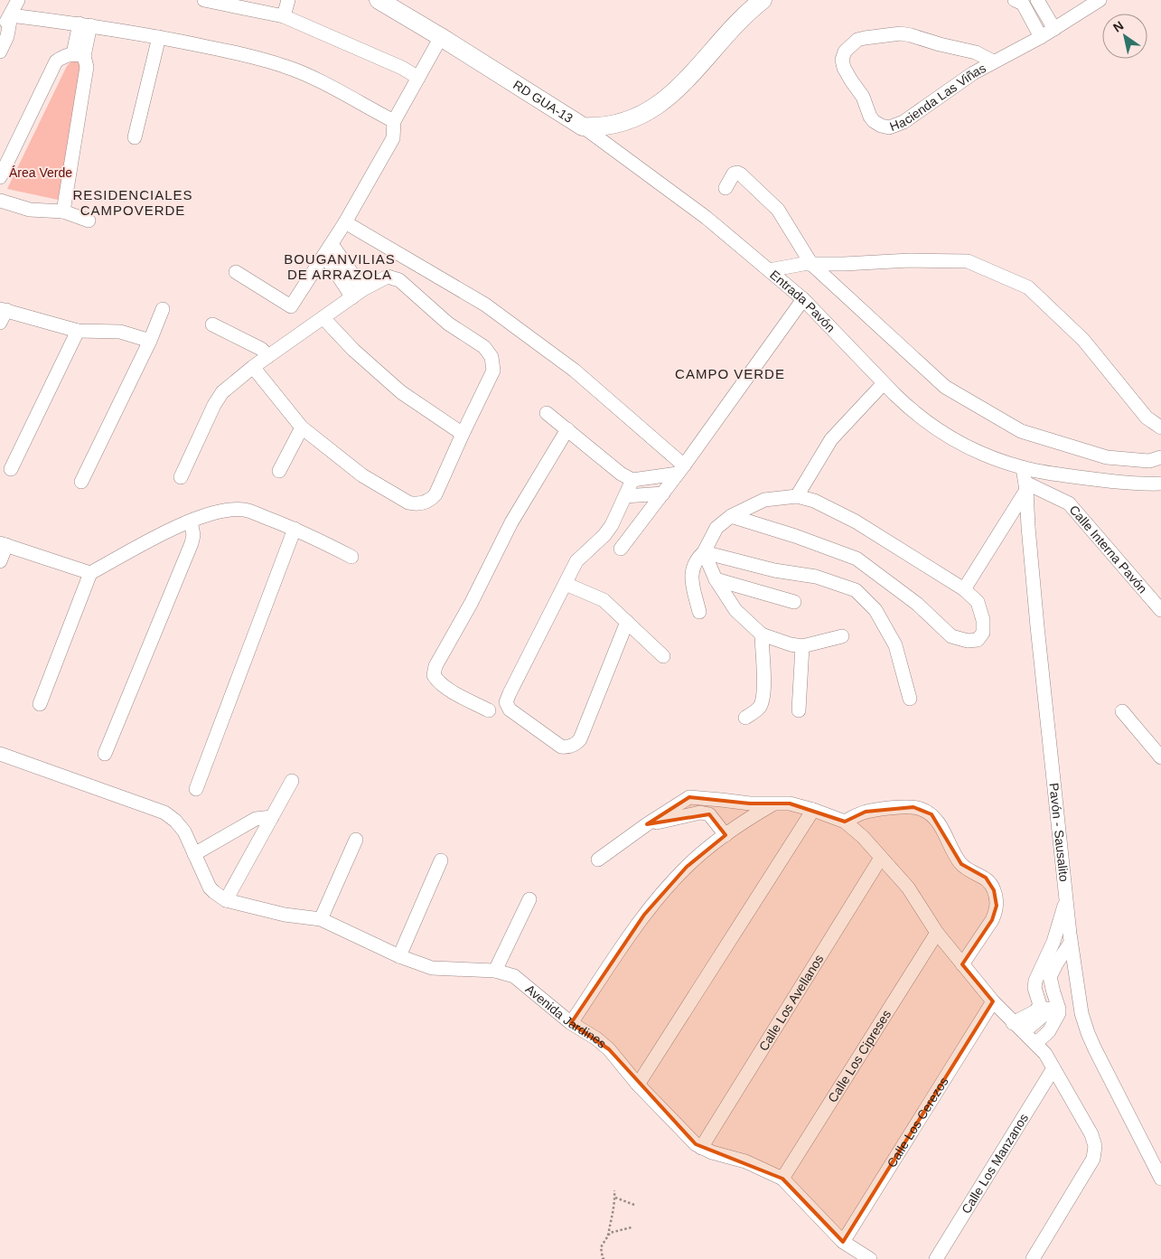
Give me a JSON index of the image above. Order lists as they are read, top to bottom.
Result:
{
  "streets": {
    "main road": ["RD GUA-13"],
    "street": [
      "Hacienda Las Viñas",
      "Entrada Pavón",
      "Calle Interna Pavón",
      "Pavón - Sausalito",
      "Calle Los Avellanos",
      "Avenida Jardines",
      "Calle Los Cipreses",
      "Calle Los Cerezos",
      "Calle Los Manzanos"
    ]
  },
  "crossings": [
    ["RD GUA-13", "Entrada Pavón"],
    ["Entrada Pavón", "Pavón - Sausalito"],
    ["Calle Interna Pavón", "Pavón - Sausalito"],
    ["Calle Los Avellanos", "Avenida Jardines"],
    ["Avenida Jardines", "Calle Los Cipreses"],
    ["Avenida Jardines", "Calle Los Cerezos"]
  ],
  "districts": ["RESIDENCIALES CAMPOVERDE", "BOUGANVILIAS DE ARRAZOLA", "CAMPO VERDE"],
  "parks": ["Área Verde"],
  "north": "top left"
}
